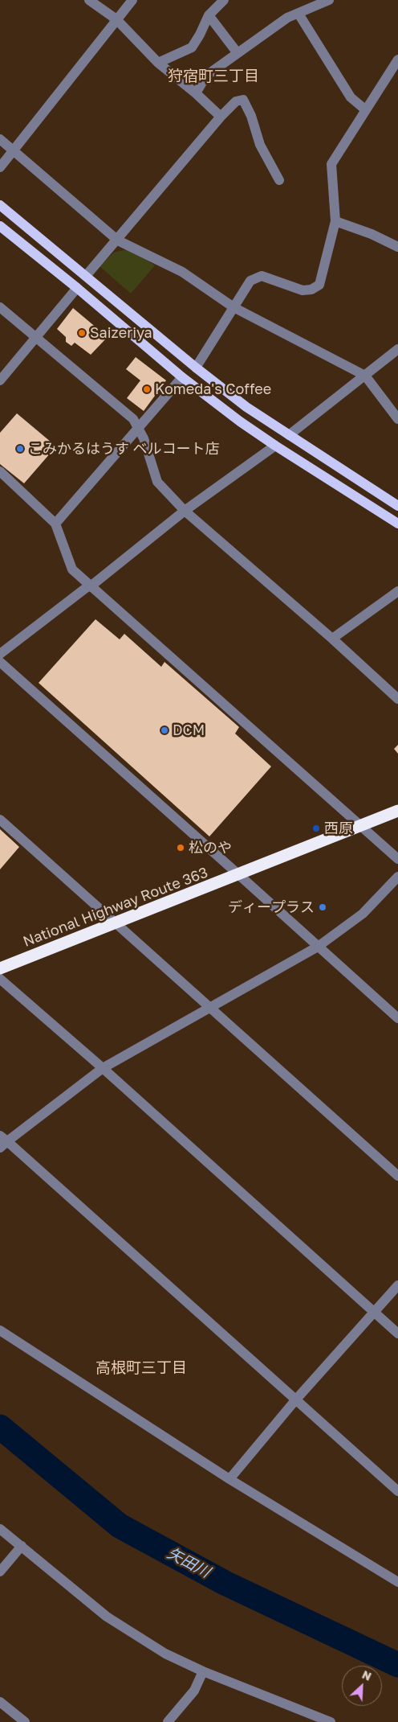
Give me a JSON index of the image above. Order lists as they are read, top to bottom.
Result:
{
  "streets": {
    "highway": ["National Highway Route 363"]
  },
  "districts": ["狩宿町三丁目", "高根町三丁目"],
  "water": ["矢田川"],
  "places": [
    "Saizeriya",
    "Komeda's Coffee",
    "こみかるはうす ベルコート店",
    "DCM",
    "西原",
    "松のや",
    "ディープラス"
  ],
  "north": "top right"
}
